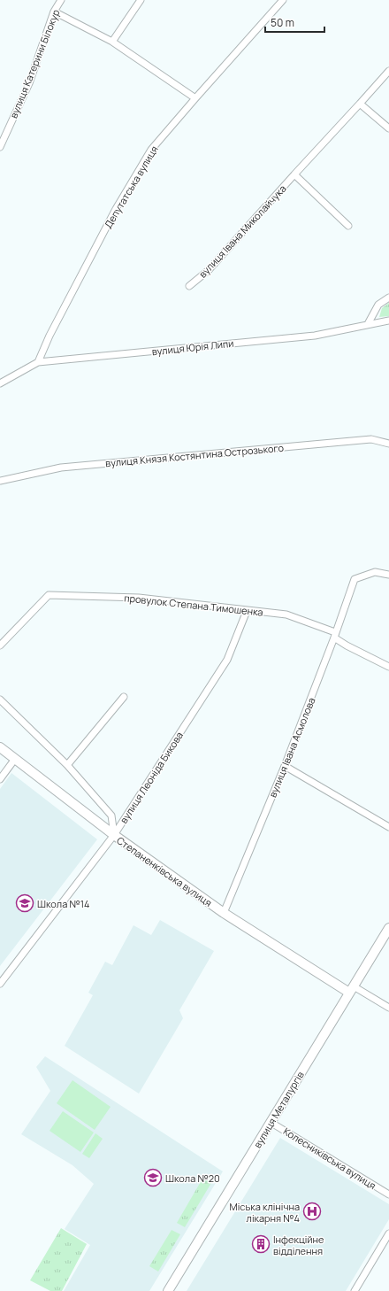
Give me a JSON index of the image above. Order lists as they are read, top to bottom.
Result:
{
  "streets": {
    "main road": ["Степаненківська вулиця", "вулиця Металургів"],
    "street": [
      "вулиця Катерини Білокур",
      "Депутатська вулиця",
      "вулиця Івана Миколайчука",
      "вулиця Юрія Липи",
      "вулиця Князя Костянтина Острозького",
      "провулок Степана Тимошенка",
      "вулиця Івана Асмолова",
      "вулиця Леоніда Бикова",
      "Колесниківська вулиця"
    ]
  },
  "crossings": [
    ["Депутатська вулиця", "вулиця Юрія Липи"],
    ["провулок Степана Тимошенка", "вулиця Івана Асмолова"],
    ["провулок Степана Тимошенка", "вулиця Леоніда Бикова"],
    ["вулиця Івана Асмолова", "Степаненківська вулиця"],
    ["вулиця Леоніда Бикова", "Степаненківська вулиця"],
    ["Степаненківська вулиця", "вулиця Металургів"],
    ["вулиця Металургів", "Колесниківська вулиця"]
  ],
  "places": {
    "school or university": ["Школа №14", "Школа №20"],
    "hospital": ["Міська клінічна лікарня №4"],
    "building": ["Інфекційне відділення"]
  },
  "scale_bar": "50 m"
}
